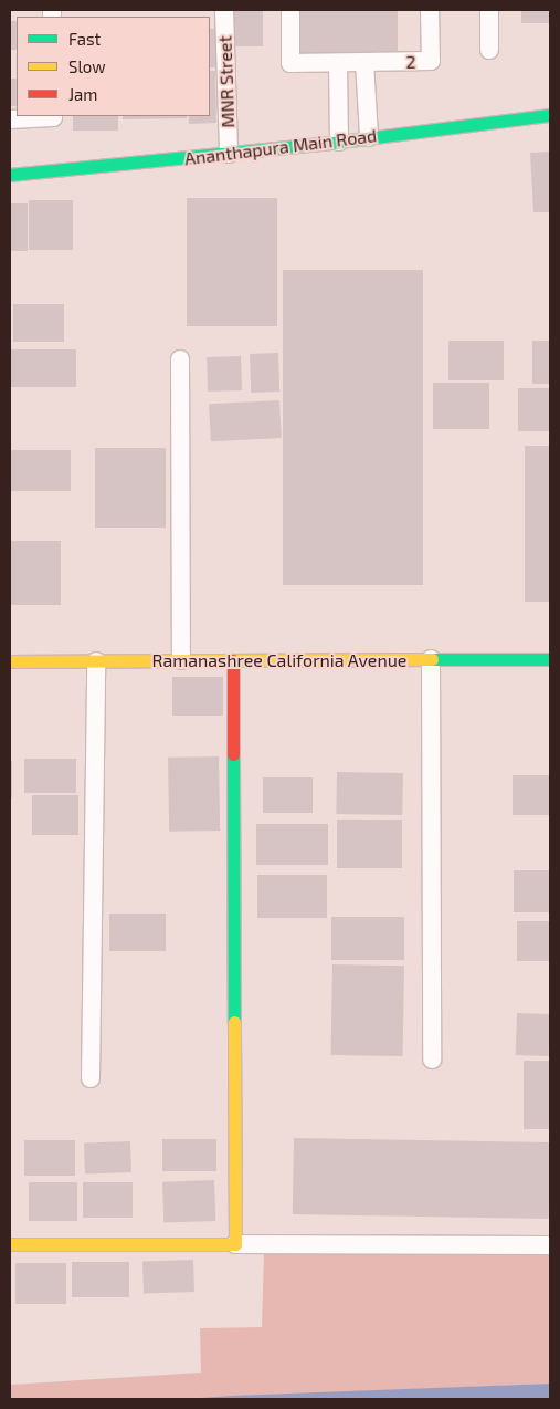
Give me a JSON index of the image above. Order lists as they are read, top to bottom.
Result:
{
  "streets": {
    "street": [
      "2",
      "MNR Street",
      "Ananthapura Main Road",
      "Ramanashree California Avenue"
    ]
  },
  "crossings": [
    ["MNR Street", "Ananthapura Main Road"]
  ],
  "legend": ["Fast", "Slow", "Jam"]
}
